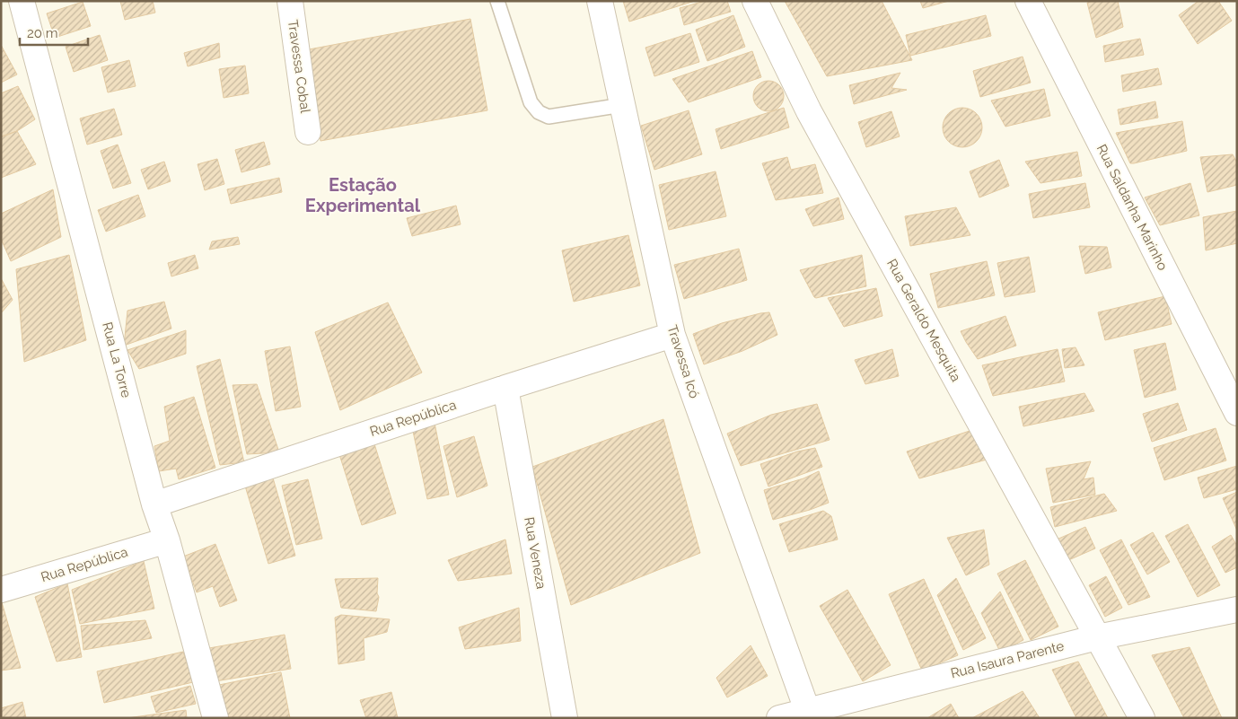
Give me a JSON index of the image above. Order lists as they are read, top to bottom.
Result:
{
  "streets": {
    "street": [
      "Travessa Cobal",
      "Rua Saldanha Marinho",
      "Rua Geraldo Mesquita",
      "Rua La Torre",
      "Travessa Icó",
      "Rua República",
      "Rua Veneza",
      "Rua Isaura Parente"
    ]
  },
  "crossings": [
    ["Rua Geraldo Mesquita", "Rua Isaura Parente"],
    ["Rua La Torre", "Rua República"],
    ["Travessa Icó", "Rua República"],
    ["Travessa Icó", "Rua Isaura Parente"],
    ["Rua República", "Rua Veneza"]
  ],
  "districts": ["Estação Experimental"],
  "scale_bar": "20 m"
}
